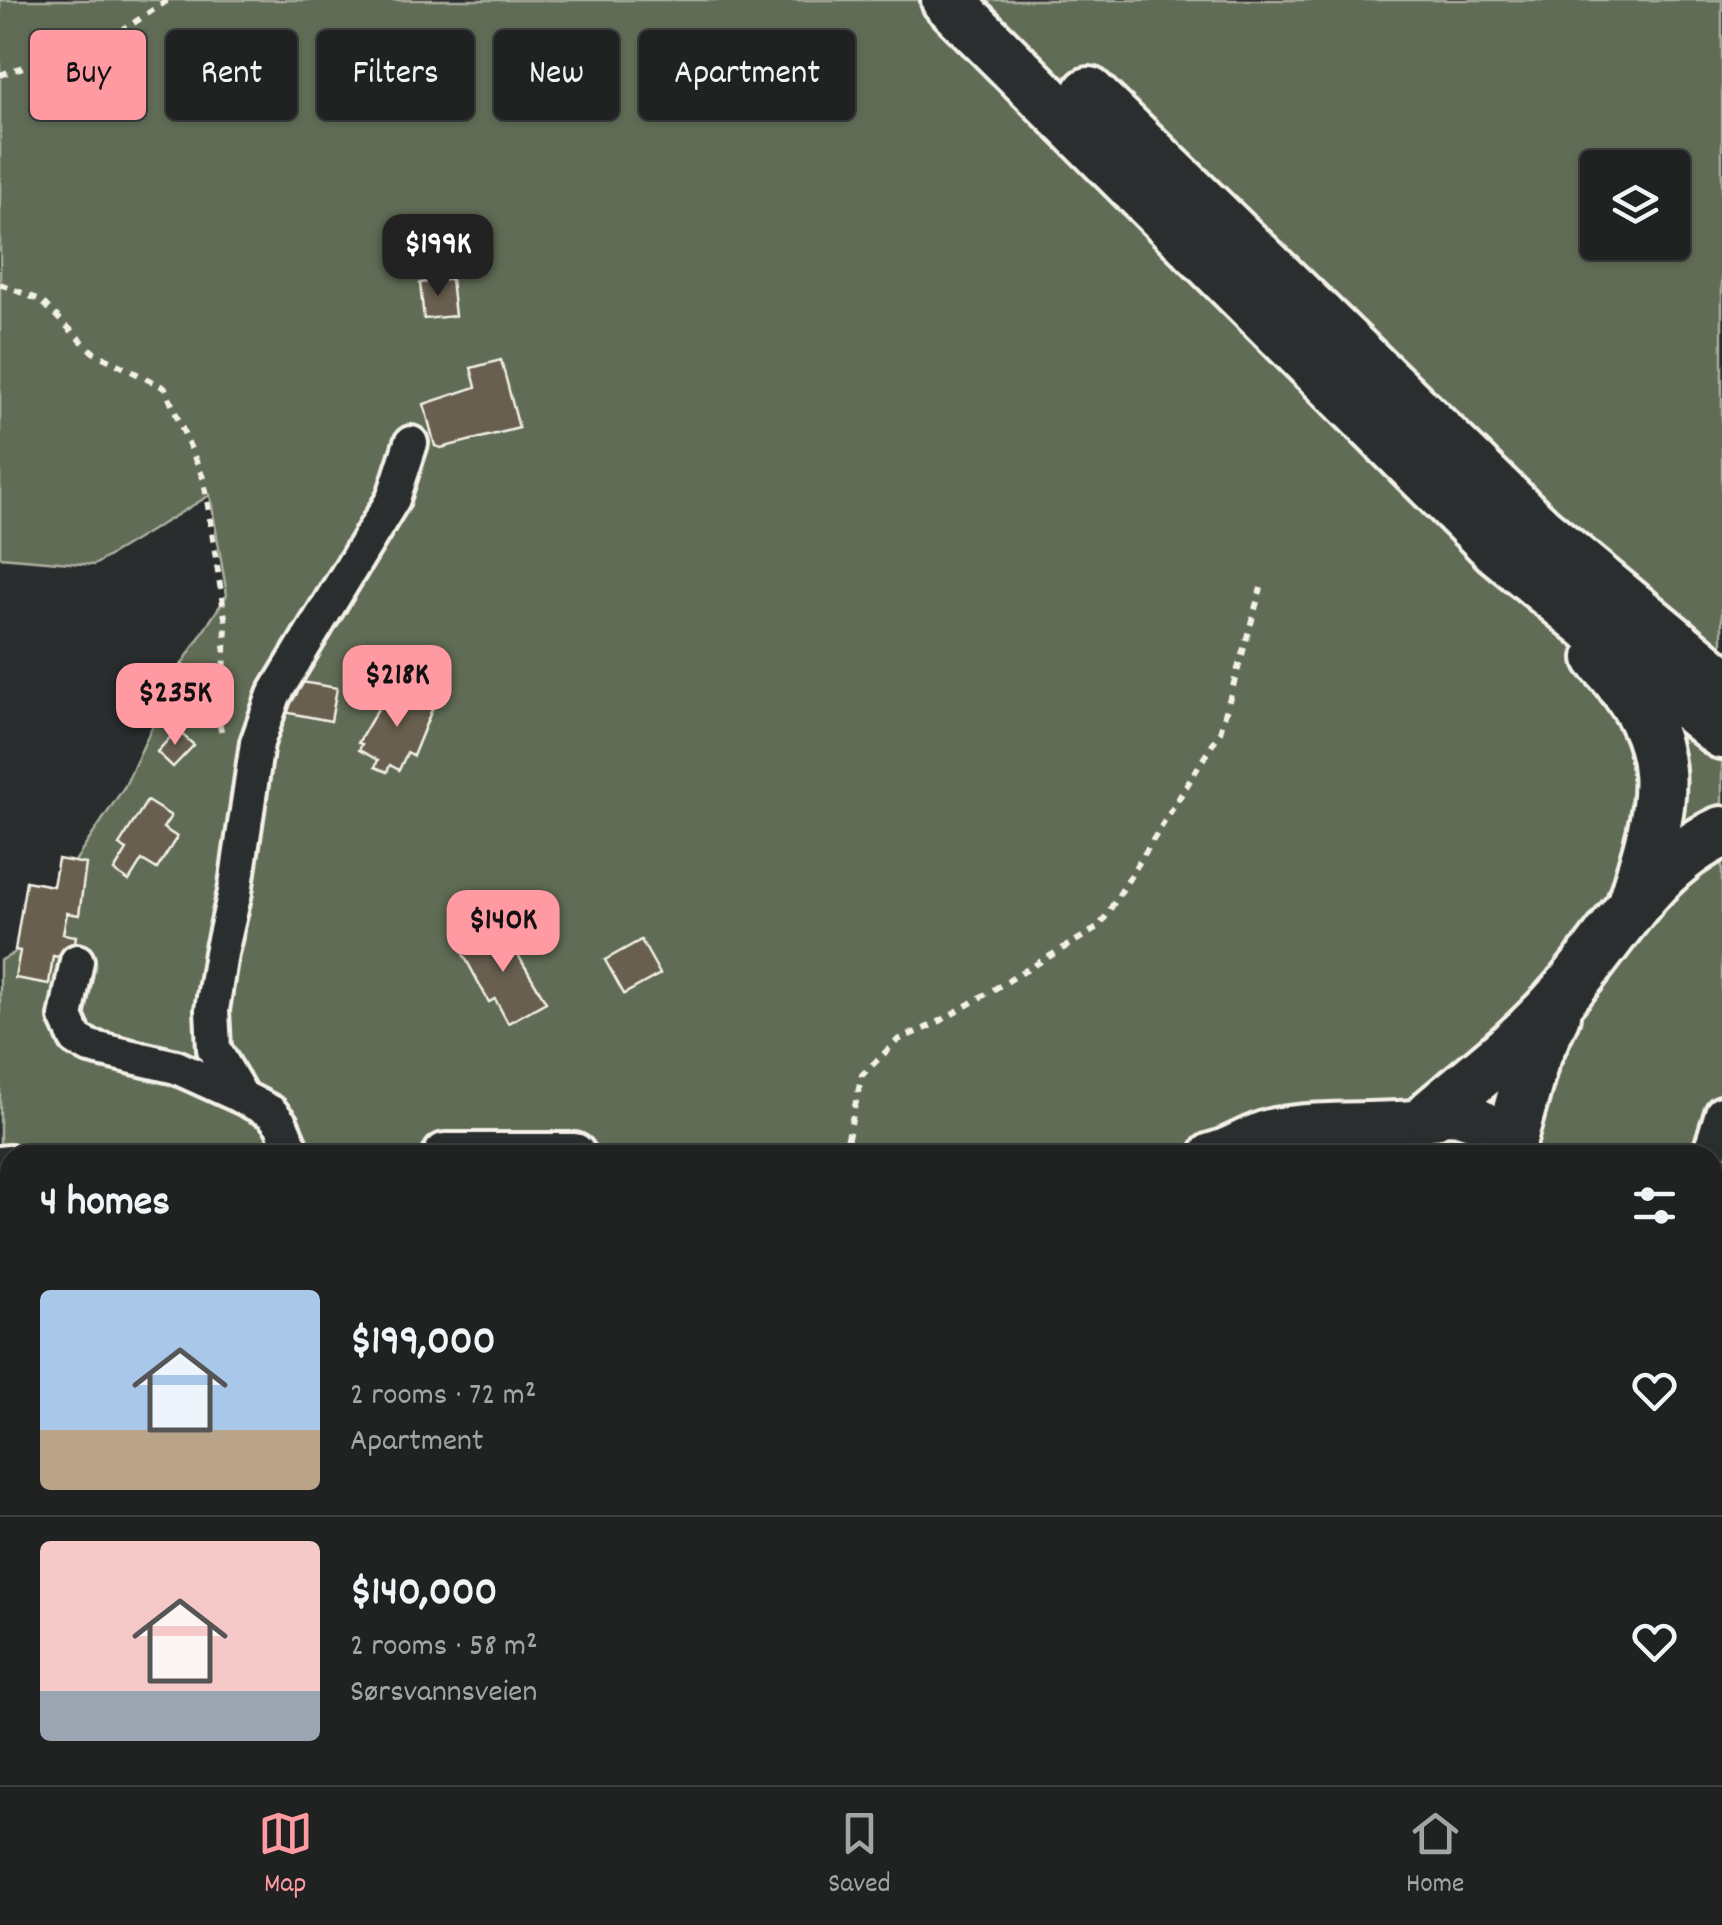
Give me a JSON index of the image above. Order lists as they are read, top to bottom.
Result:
{
  "page": {
    "chip": [
      "Buy",
      "Rent",
      "Filters",
      "New",
      "Apartment"
    ],
    "price": [
      "$199K",
      "$218K",
      "$235K",
      "$140K"
    ],
    "heading": "4 homes",
    "list": [
      {
        "name": "$199,000",
        "note": "2 rooms · 72 m² · Apartment"
      },
      {
        "name": "$140,000",
        "note": "2 rooms · 58 m² · Sørsvannsveien"
      }
    ],
    "tabs": ["Map", "Saved", "Home"]
  }
}
